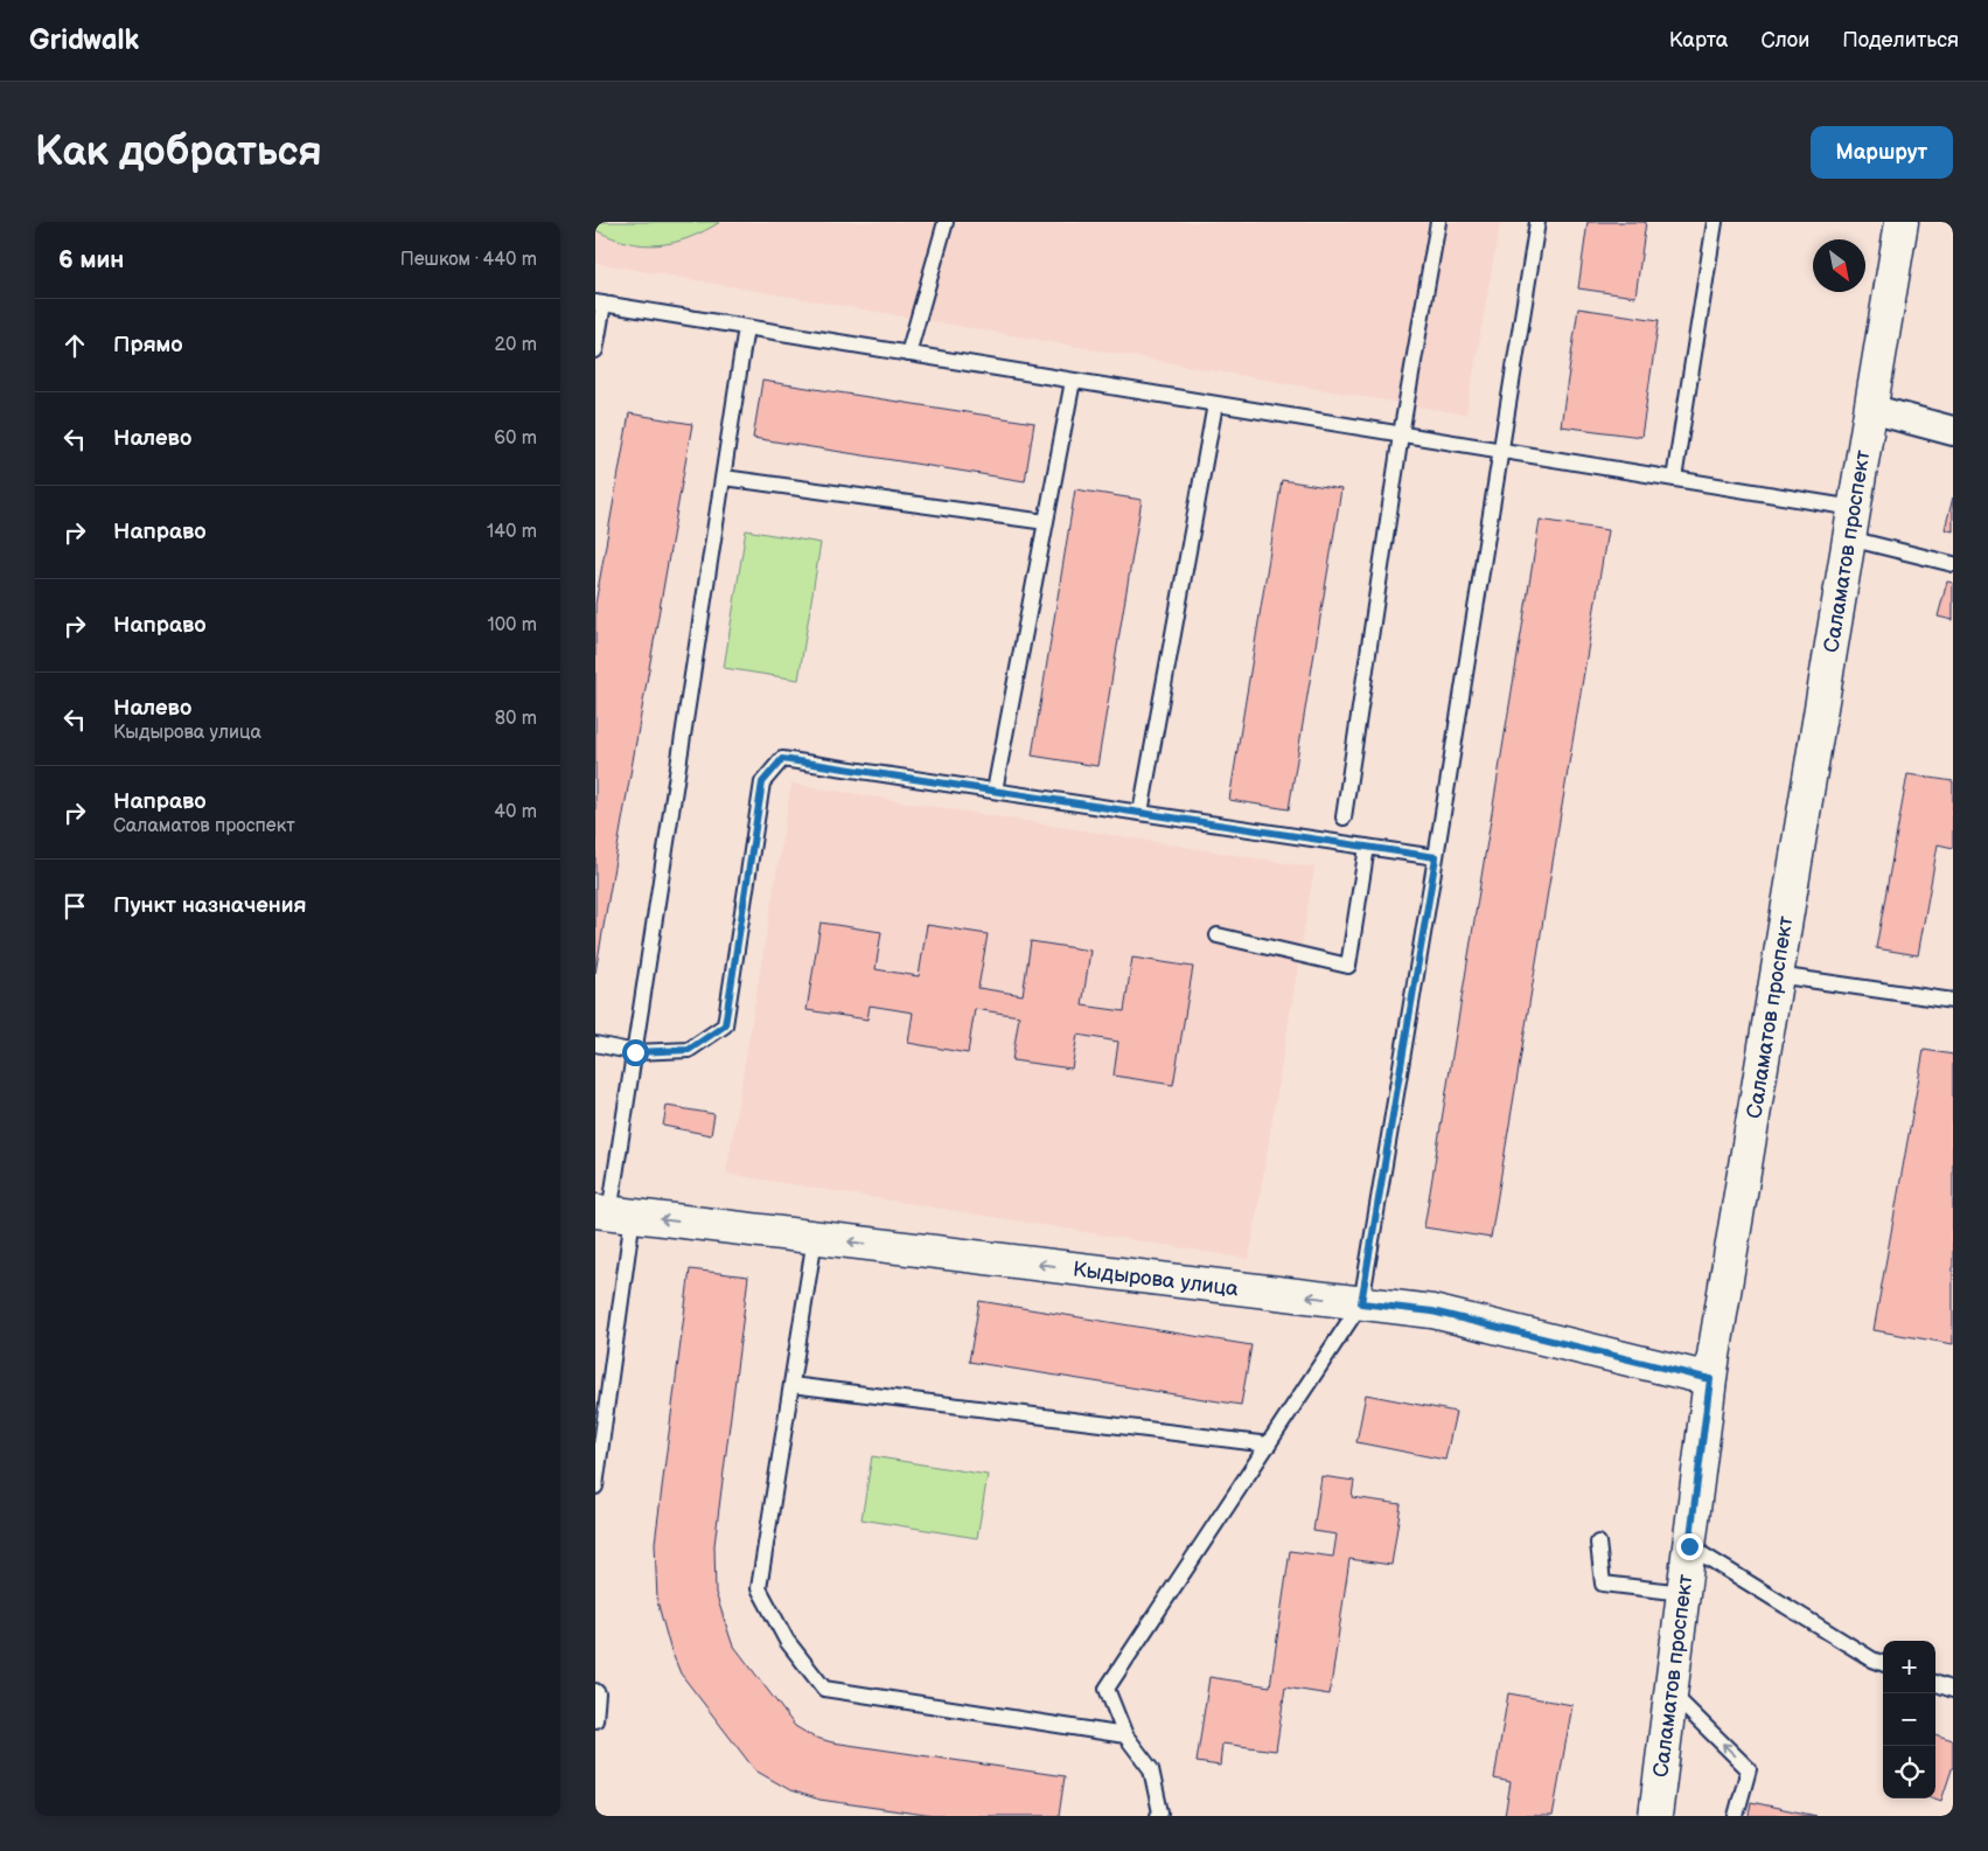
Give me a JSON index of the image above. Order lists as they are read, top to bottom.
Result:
{
  "streets": {
    "street": ["Саламатов проспект", "Кыдырова улица"]
  },
  "crossings": [
    ["Саламатов проспект", "Кыдырова улица"]
  ],
  "one_way": ["Кыдырова улица"],
  "north": "bottom right",
  "page": {
    "header": "Gridwalk",
    "nav": ["Карта", "Слои", "Поделиться"],
    "buttons": "Маршрут",
    "title": "Как добраться",
    "heading": ["6 мин", "Пешком · 440 m"],
    "list": [
      ["Прямо", "20 m"],
      ["Налево", "60 m"],
      ["Направо", "140 m"],
      ["Направо", "100 m"],
      ["Налево", "Кыдырова улица", "80 m"],
      ["Направо", "Саламатов проспект", "40 m"],
      "Пункт назначения"
    ],
    "map_buttons": ["+", "−"]
  }
}
